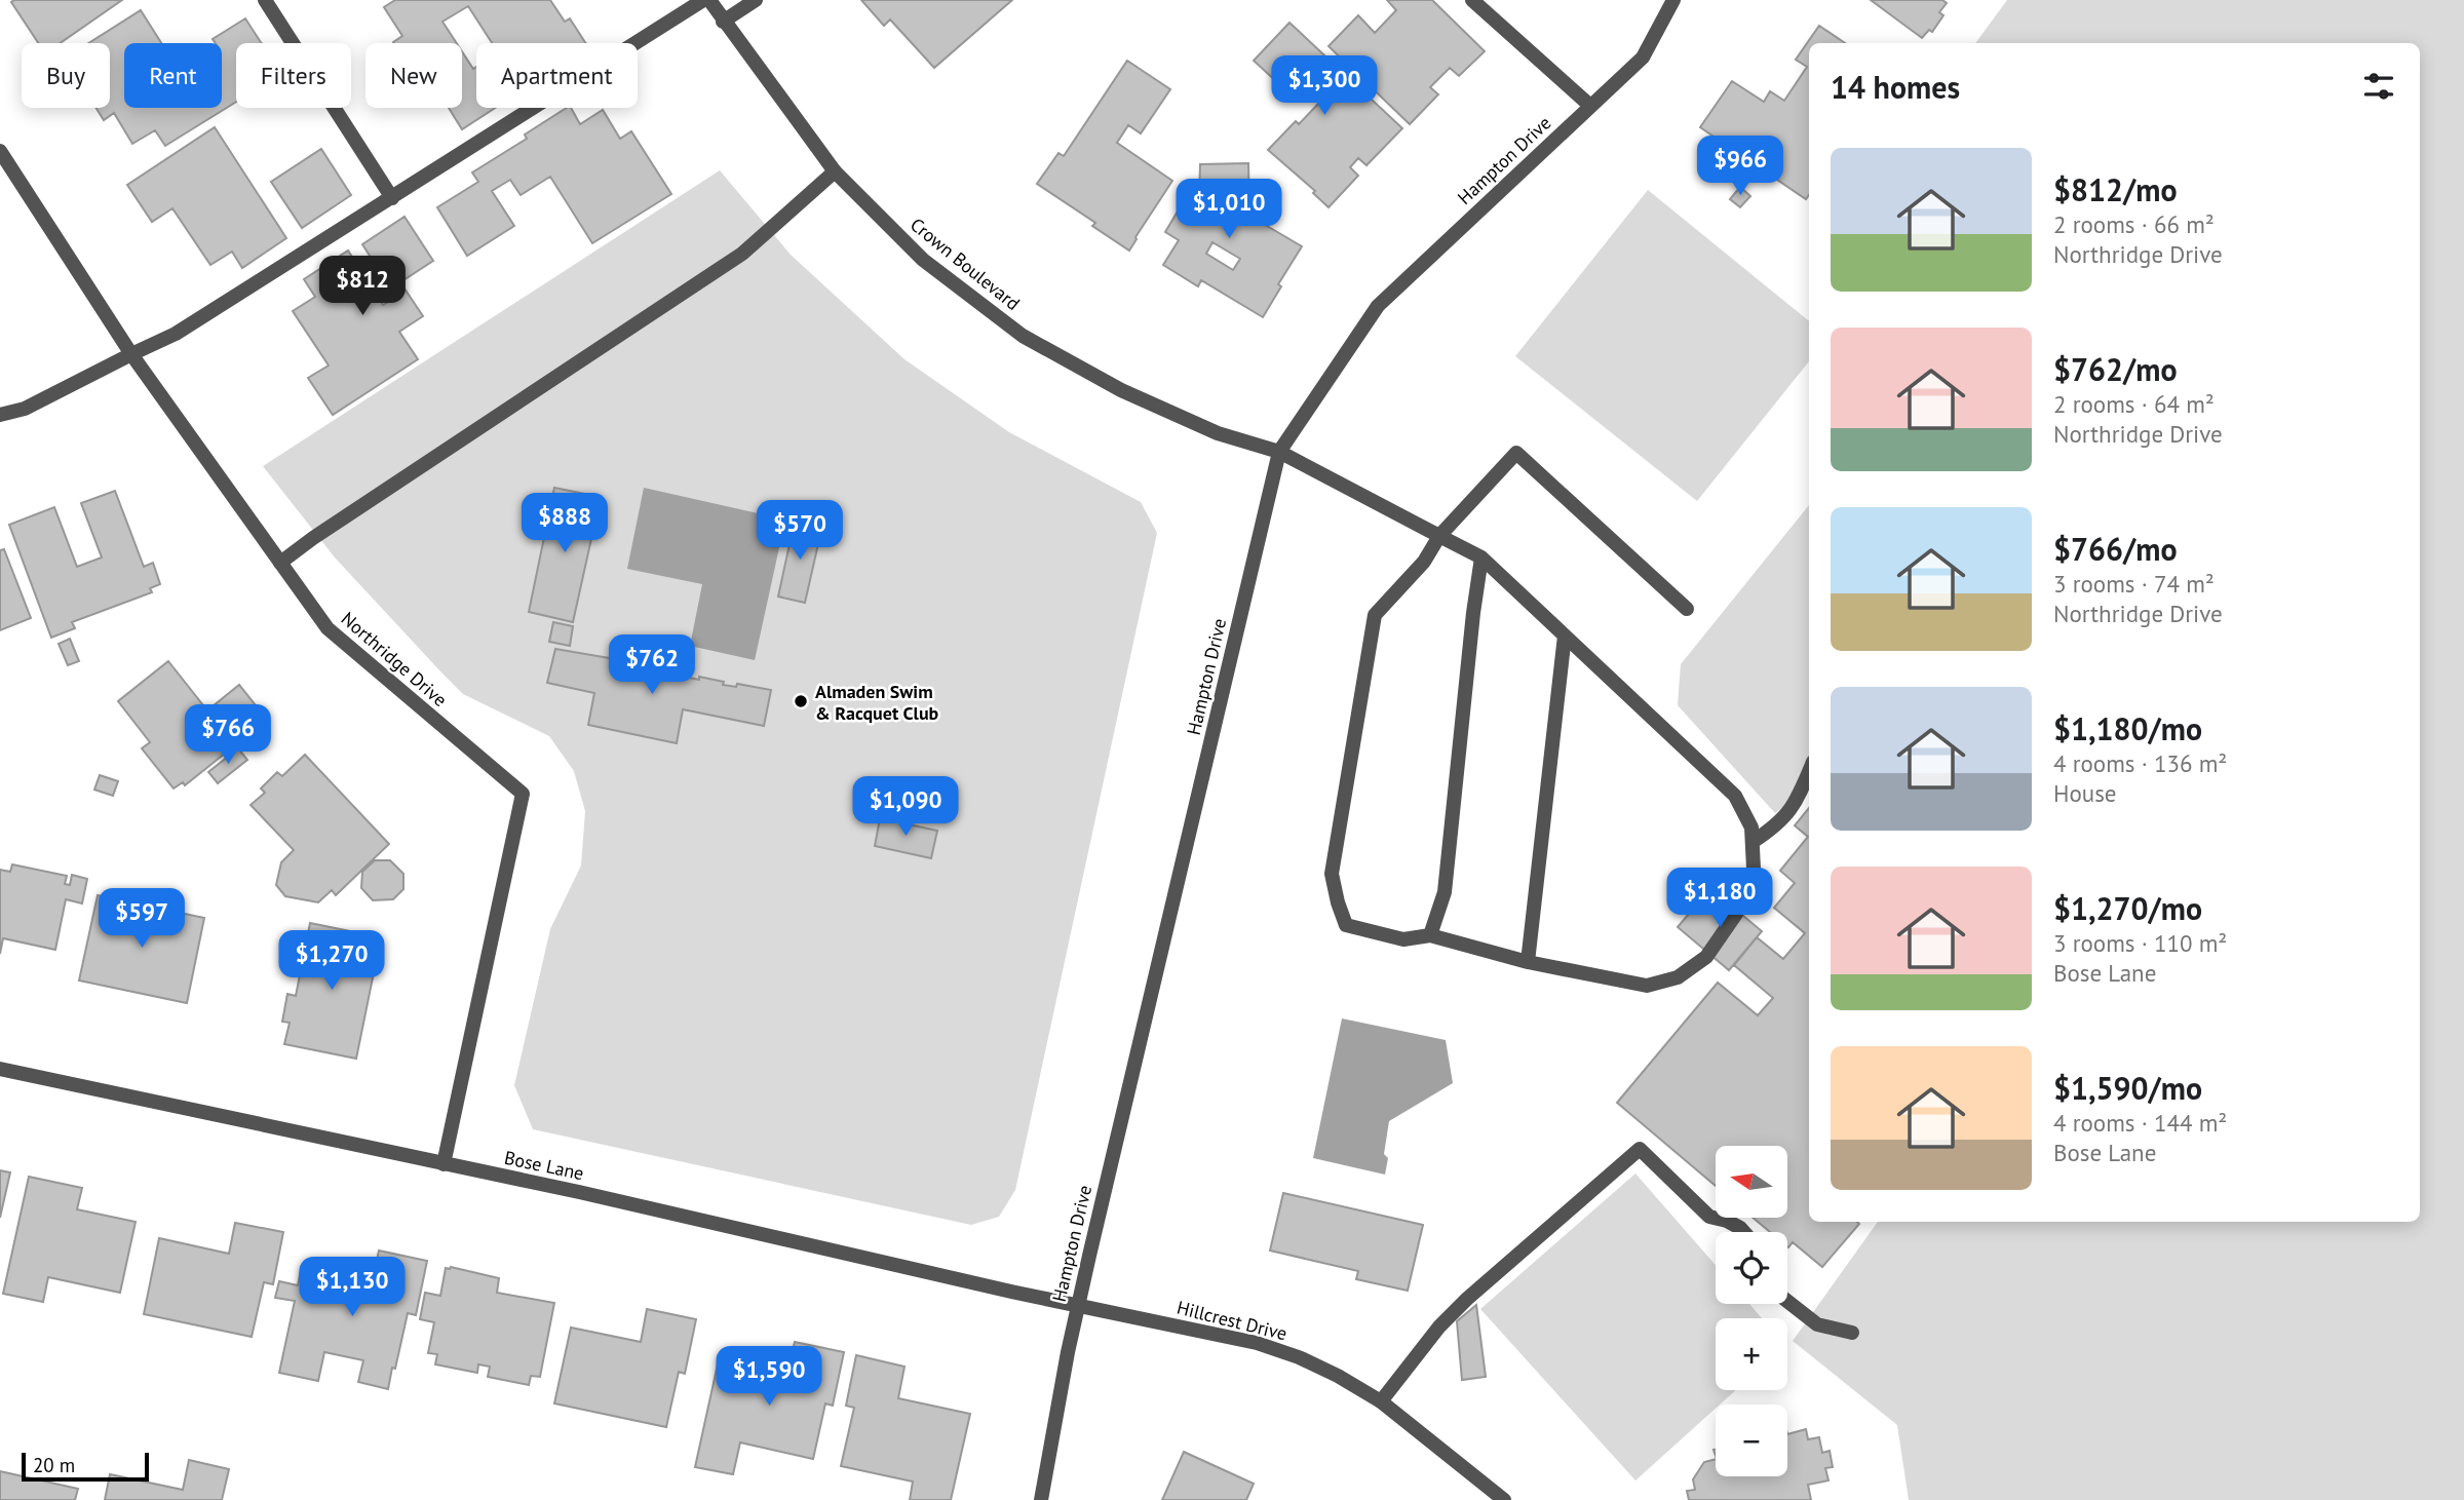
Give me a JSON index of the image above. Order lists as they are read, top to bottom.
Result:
{
  "streets": {
    "street": [
      "Hampton Drive",
      "Crown Boulevard",
      "Northridge Drive",
      "Bose Lane",
      "Hillcrest Drive"
    ]
  },
  "crossings": [
    ["Hampton Drive", "Crown Boulevard"],
    ["Hampton Drive", "Bose Lane"],
    ["Hampton Drive", "Hillcrest Drive"],
    ["Northridge Drive", "Bose Lane"],
    ["Bose Lane", "Hillcrest Drive"]
  ],
  "places": ["Almaden Swim & Racquet Club"],
  "scale_bar": "20 m",
  "north": "left",
  "page": {
    "chip": [
      "Buy",
      "Rent",
      "Filters",
      "New",
      "Apartment"
    ],
    "heading": "14 homes",
    "price": [
      "$1,300",
      "$966",
      "$1,010",
      "$812",
      "$888",
      "$570",
      "$762",
      "$766",
      "$1,090",
      "$1,180",
      "$597",
      "$1,270",
      "$1,130",
      "$1,590"
    ],
    "list": [
      {
        "name": "$812/mo",
        "note": "2 rooms · 66 m² · Northridge Drive"
      },
      {
        "name": "$762/mo",
        "note": "2 rooms · 64 m² · Northridge Drive"
      },
      {
        "name": "$766/mo",
        "note": "3 rooms · 74 m² · Northridge Drive"
      },
      {
        "name": "$1,180/mo",
        "note": "4 rooms · 136 m² · House"
      },
      {
        "name": "$1,270/mo",
        "note": "3 rooms · 110 m² · Bose Lane"
      },
      {
        "name": "$1,590/mo",
        "note": "4 rooms · 144 m² · Bose Lane"
      }
    ],
    "map_buttons": ["+", "−"],
    "scale": "20 m"
  }
}
